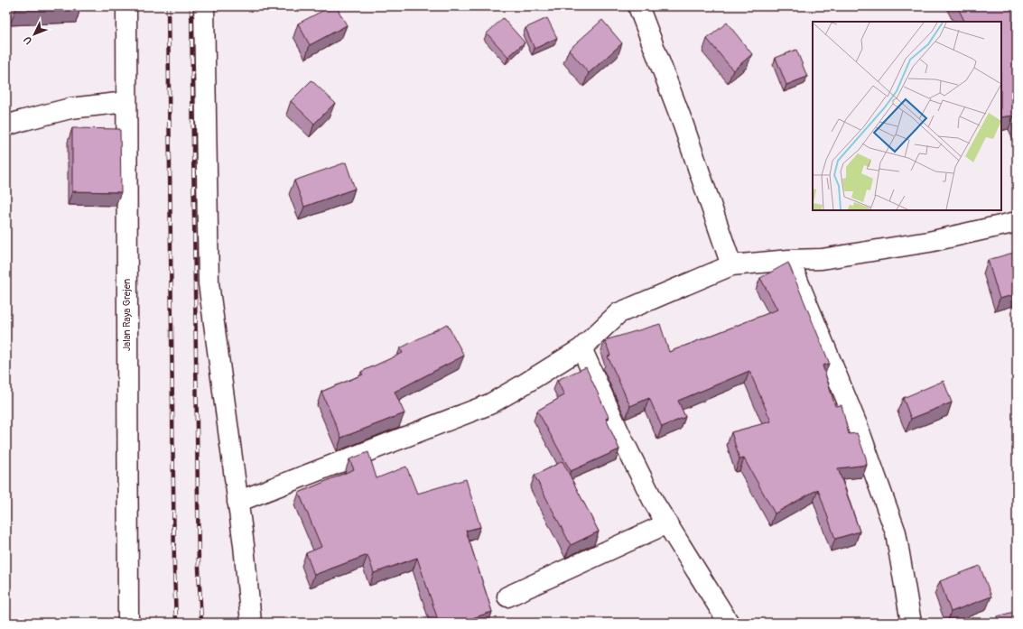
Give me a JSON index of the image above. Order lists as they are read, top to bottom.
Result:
{
  "streets": {
    "street": ["Jalan Raya Grejen"]
  },
  "north": "bottom left"
}
